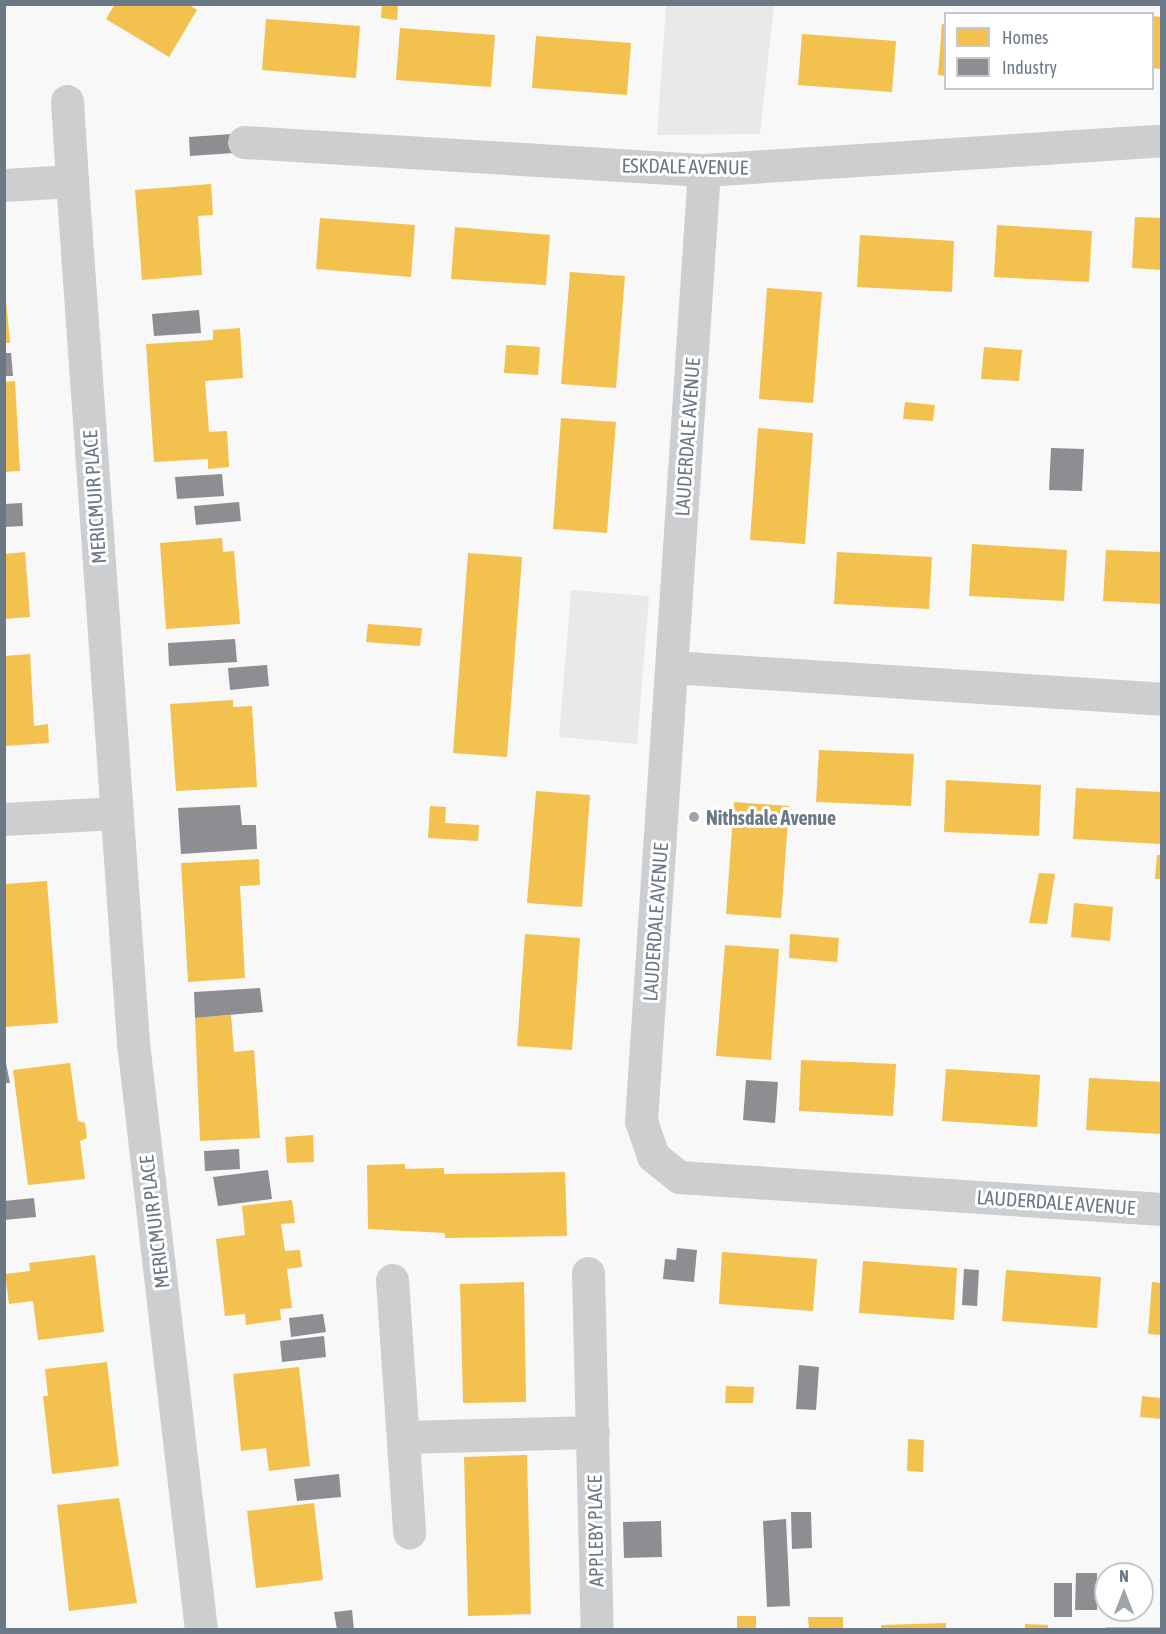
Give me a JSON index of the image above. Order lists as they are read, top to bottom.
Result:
{
  "streets": {
    "street": [
      "ESKDALE AVENUE",
      "LAUDERDALE AVENUE",
      "MERICMUIR PLACE",
      "APPLEBY PLACE"
    ]
  },
  "crossings": [
    ["ESKDALE AVENUE", "LAUDERDALE AVENUE"]
  ],
  "places": ["Nithsdale Avenue"],
  "legend": ["Homes", "Industry"],
  "north": "top"
}
